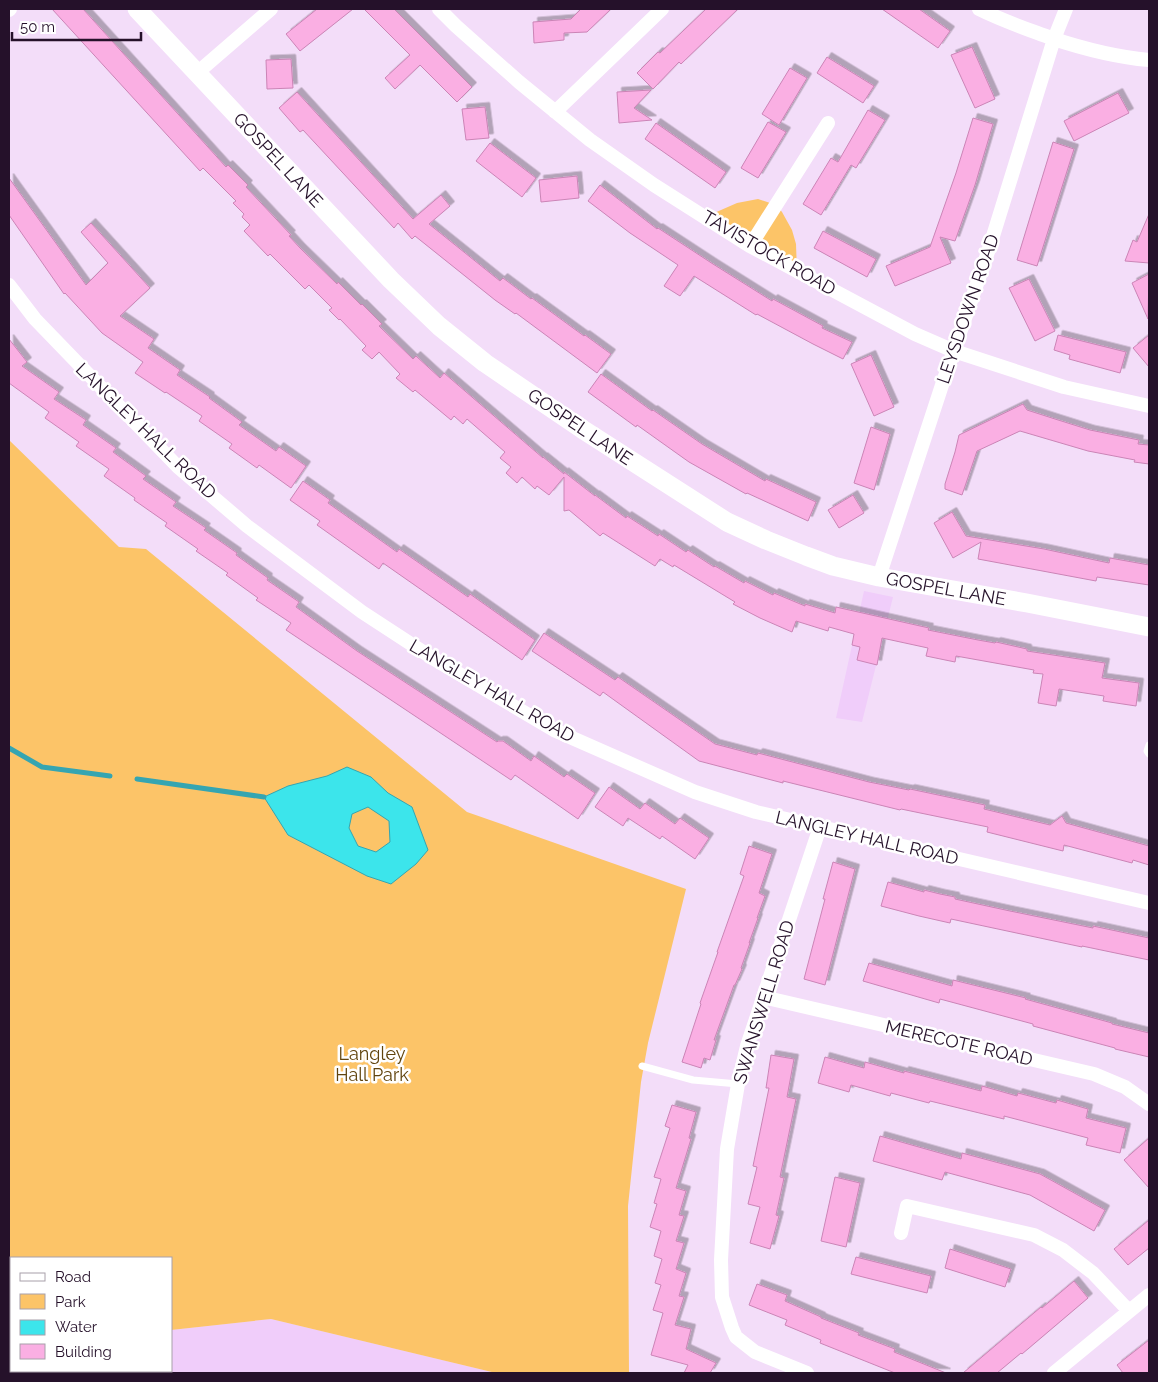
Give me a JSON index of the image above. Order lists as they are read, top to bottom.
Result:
{
  "streets": {
    "street": [
      "GOSPEL LANE",
      "TAVISTOCK ROAD",
      "LEYSDOWN ROAD",
      "LANGLEY HALL ROAD",
      "SWANSWELL ROAD",
      "MERECOTE ROAD"
    ]
  },
  "crossings": [
    ["GOSPEL LANE", "LEYSDOWN ROAD"],
    ["TAVISTOCK ROAD", "LEYSDOWN ROAD"],
    ["LANGLEY HALL ROAD", "SWANSWELL ROAD"],
    ["SWANSWELL ROAD", "MERECOTE ROAD"]
  ],
  "parks": ["Langley Hall Park"],
  "legend": [
    "Road",
    "Park",
    "Water",
    "Building"
  ],
  "scale_bar": "50 m"
}
